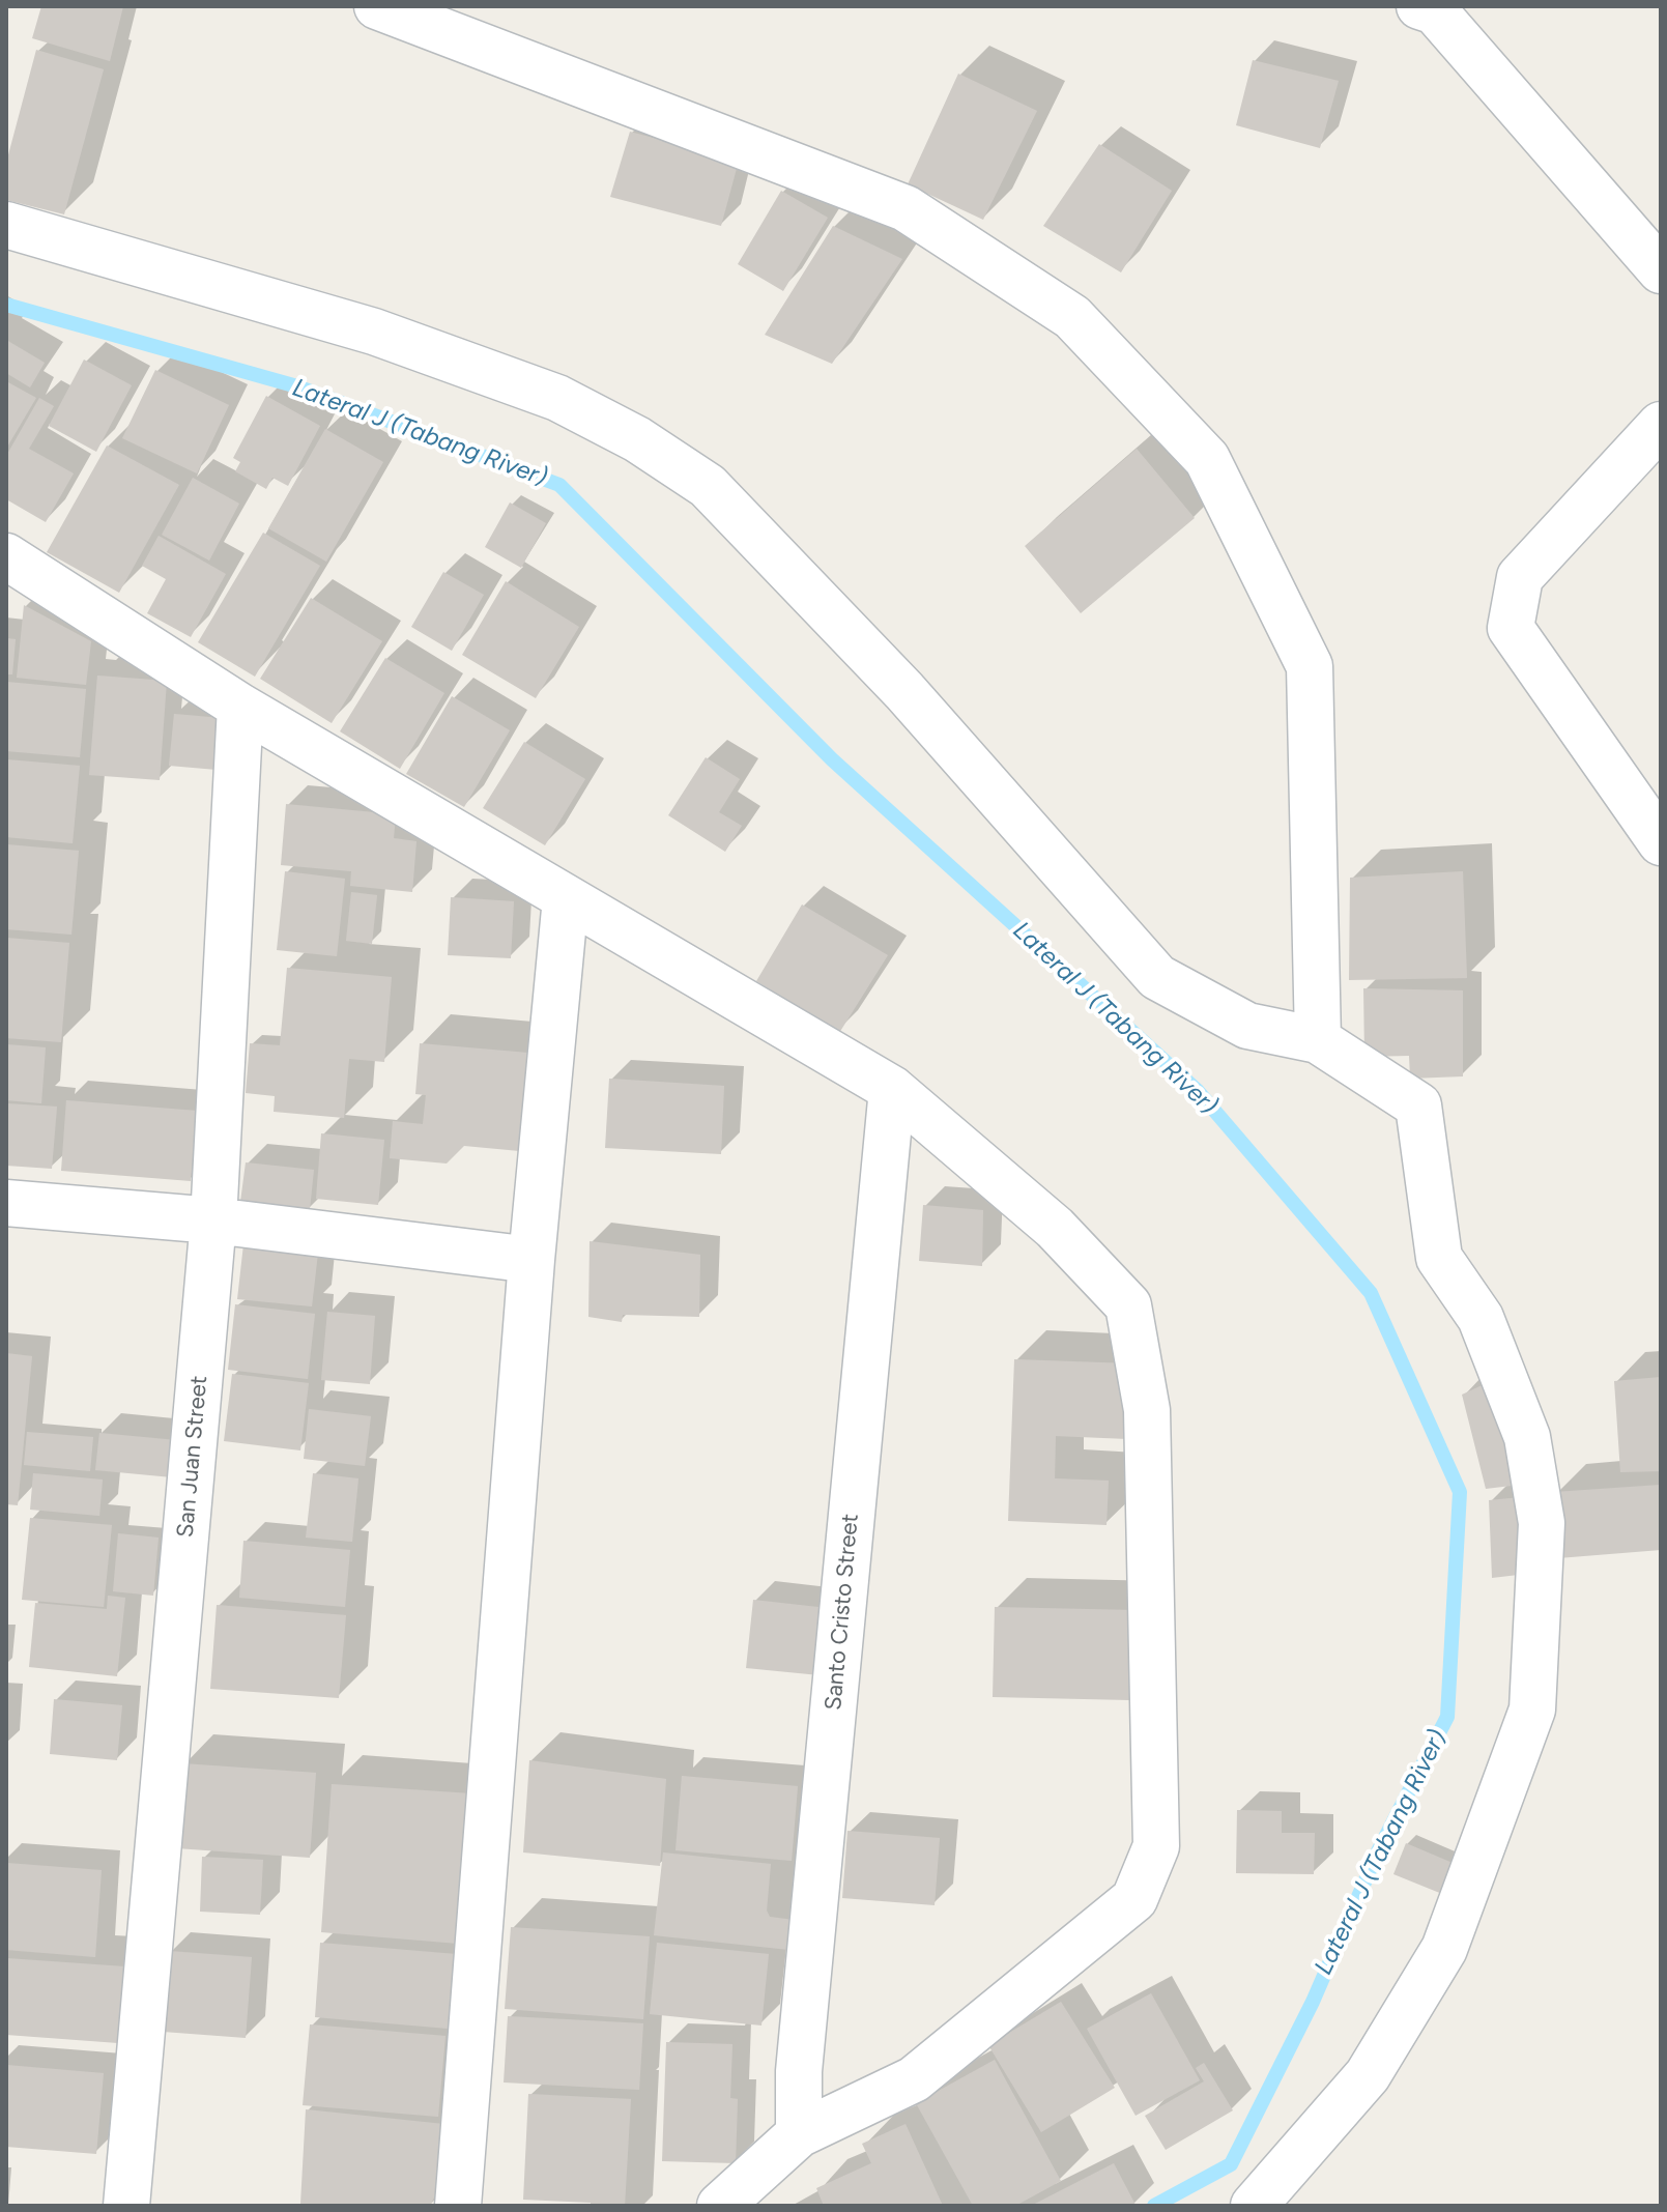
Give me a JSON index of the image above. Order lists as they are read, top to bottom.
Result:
{
  "streets": {
    "street": ["San Juan Street", "Santo Cristo Street"]
  },
  "water": ["Lateral J (Tabang River)"]
}
